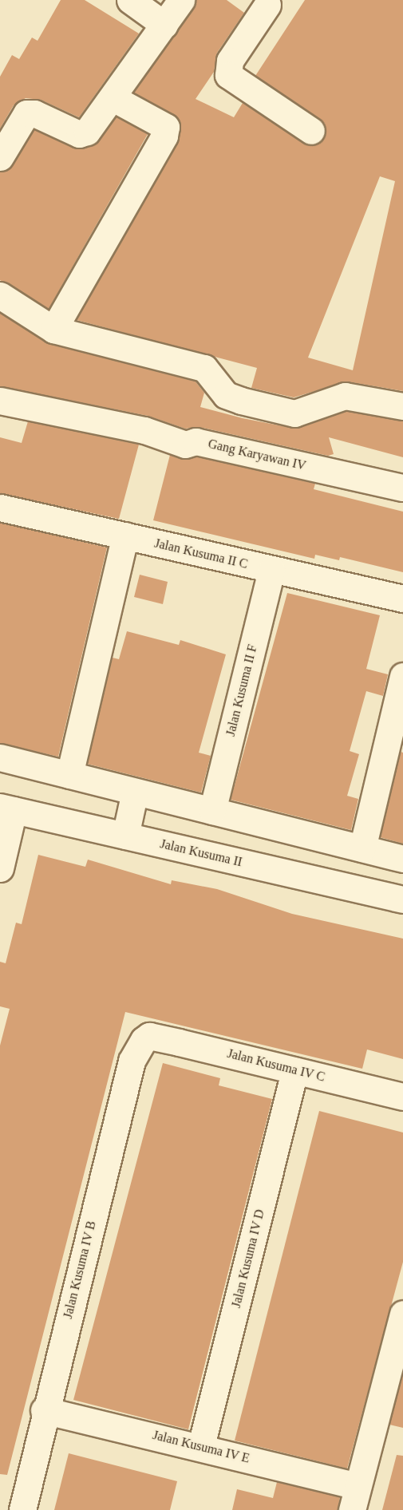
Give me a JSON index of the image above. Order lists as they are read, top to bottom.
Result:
{
  "streets": {
    "street": [
      "Gang Karyawan IV",
      "Jalan Kusuma II C",
      "Jalan Kusuma II F",
      "Jalan Kusuma II",
      "Jalan Kusuma IV C",
      "Jalan Kusuma IV D",
      "Jalan Kusuma IV B",
      "Jalan Kusuma IV E"
    ]
  },
  "crossings": [
    ["Jalan Kusuma II C", "Jalan Kusuma II F"],
    ["Jalan Kusuma IV C", "Jalan Kusuma IV D"],
    ["Jalan Kusuma IV C", "Jalan Kusuma IV B"],
    ["Jalan Kusuma IV D", "Jalan Kusuma IV E"],
    ["Jalan Kusuma IV B", "Jalan Kusuma IV E"]
  ]
}
